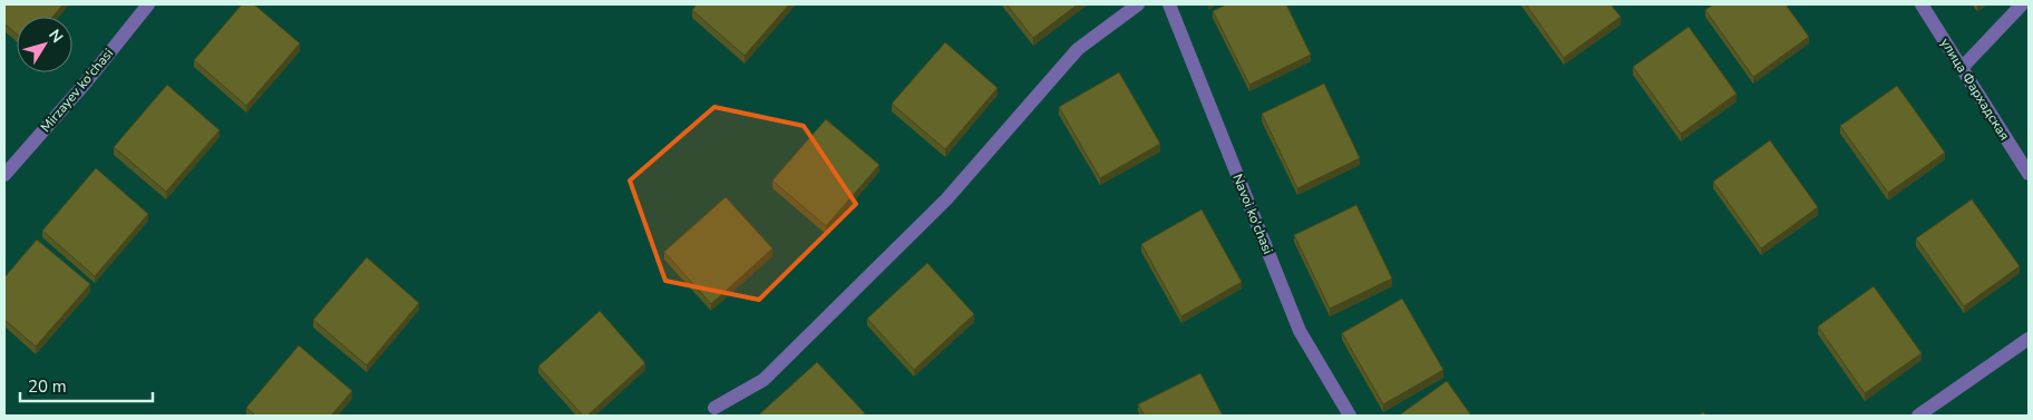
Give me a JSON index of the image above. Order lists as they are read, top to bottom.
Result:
{
  "streets": {
    "street": ["улица Фархадская", "Mirzayev ko'chasi", "Navoi ko'chasi"]
  },
  "scale_bar": "20 m",
  "north": "top right"
}
